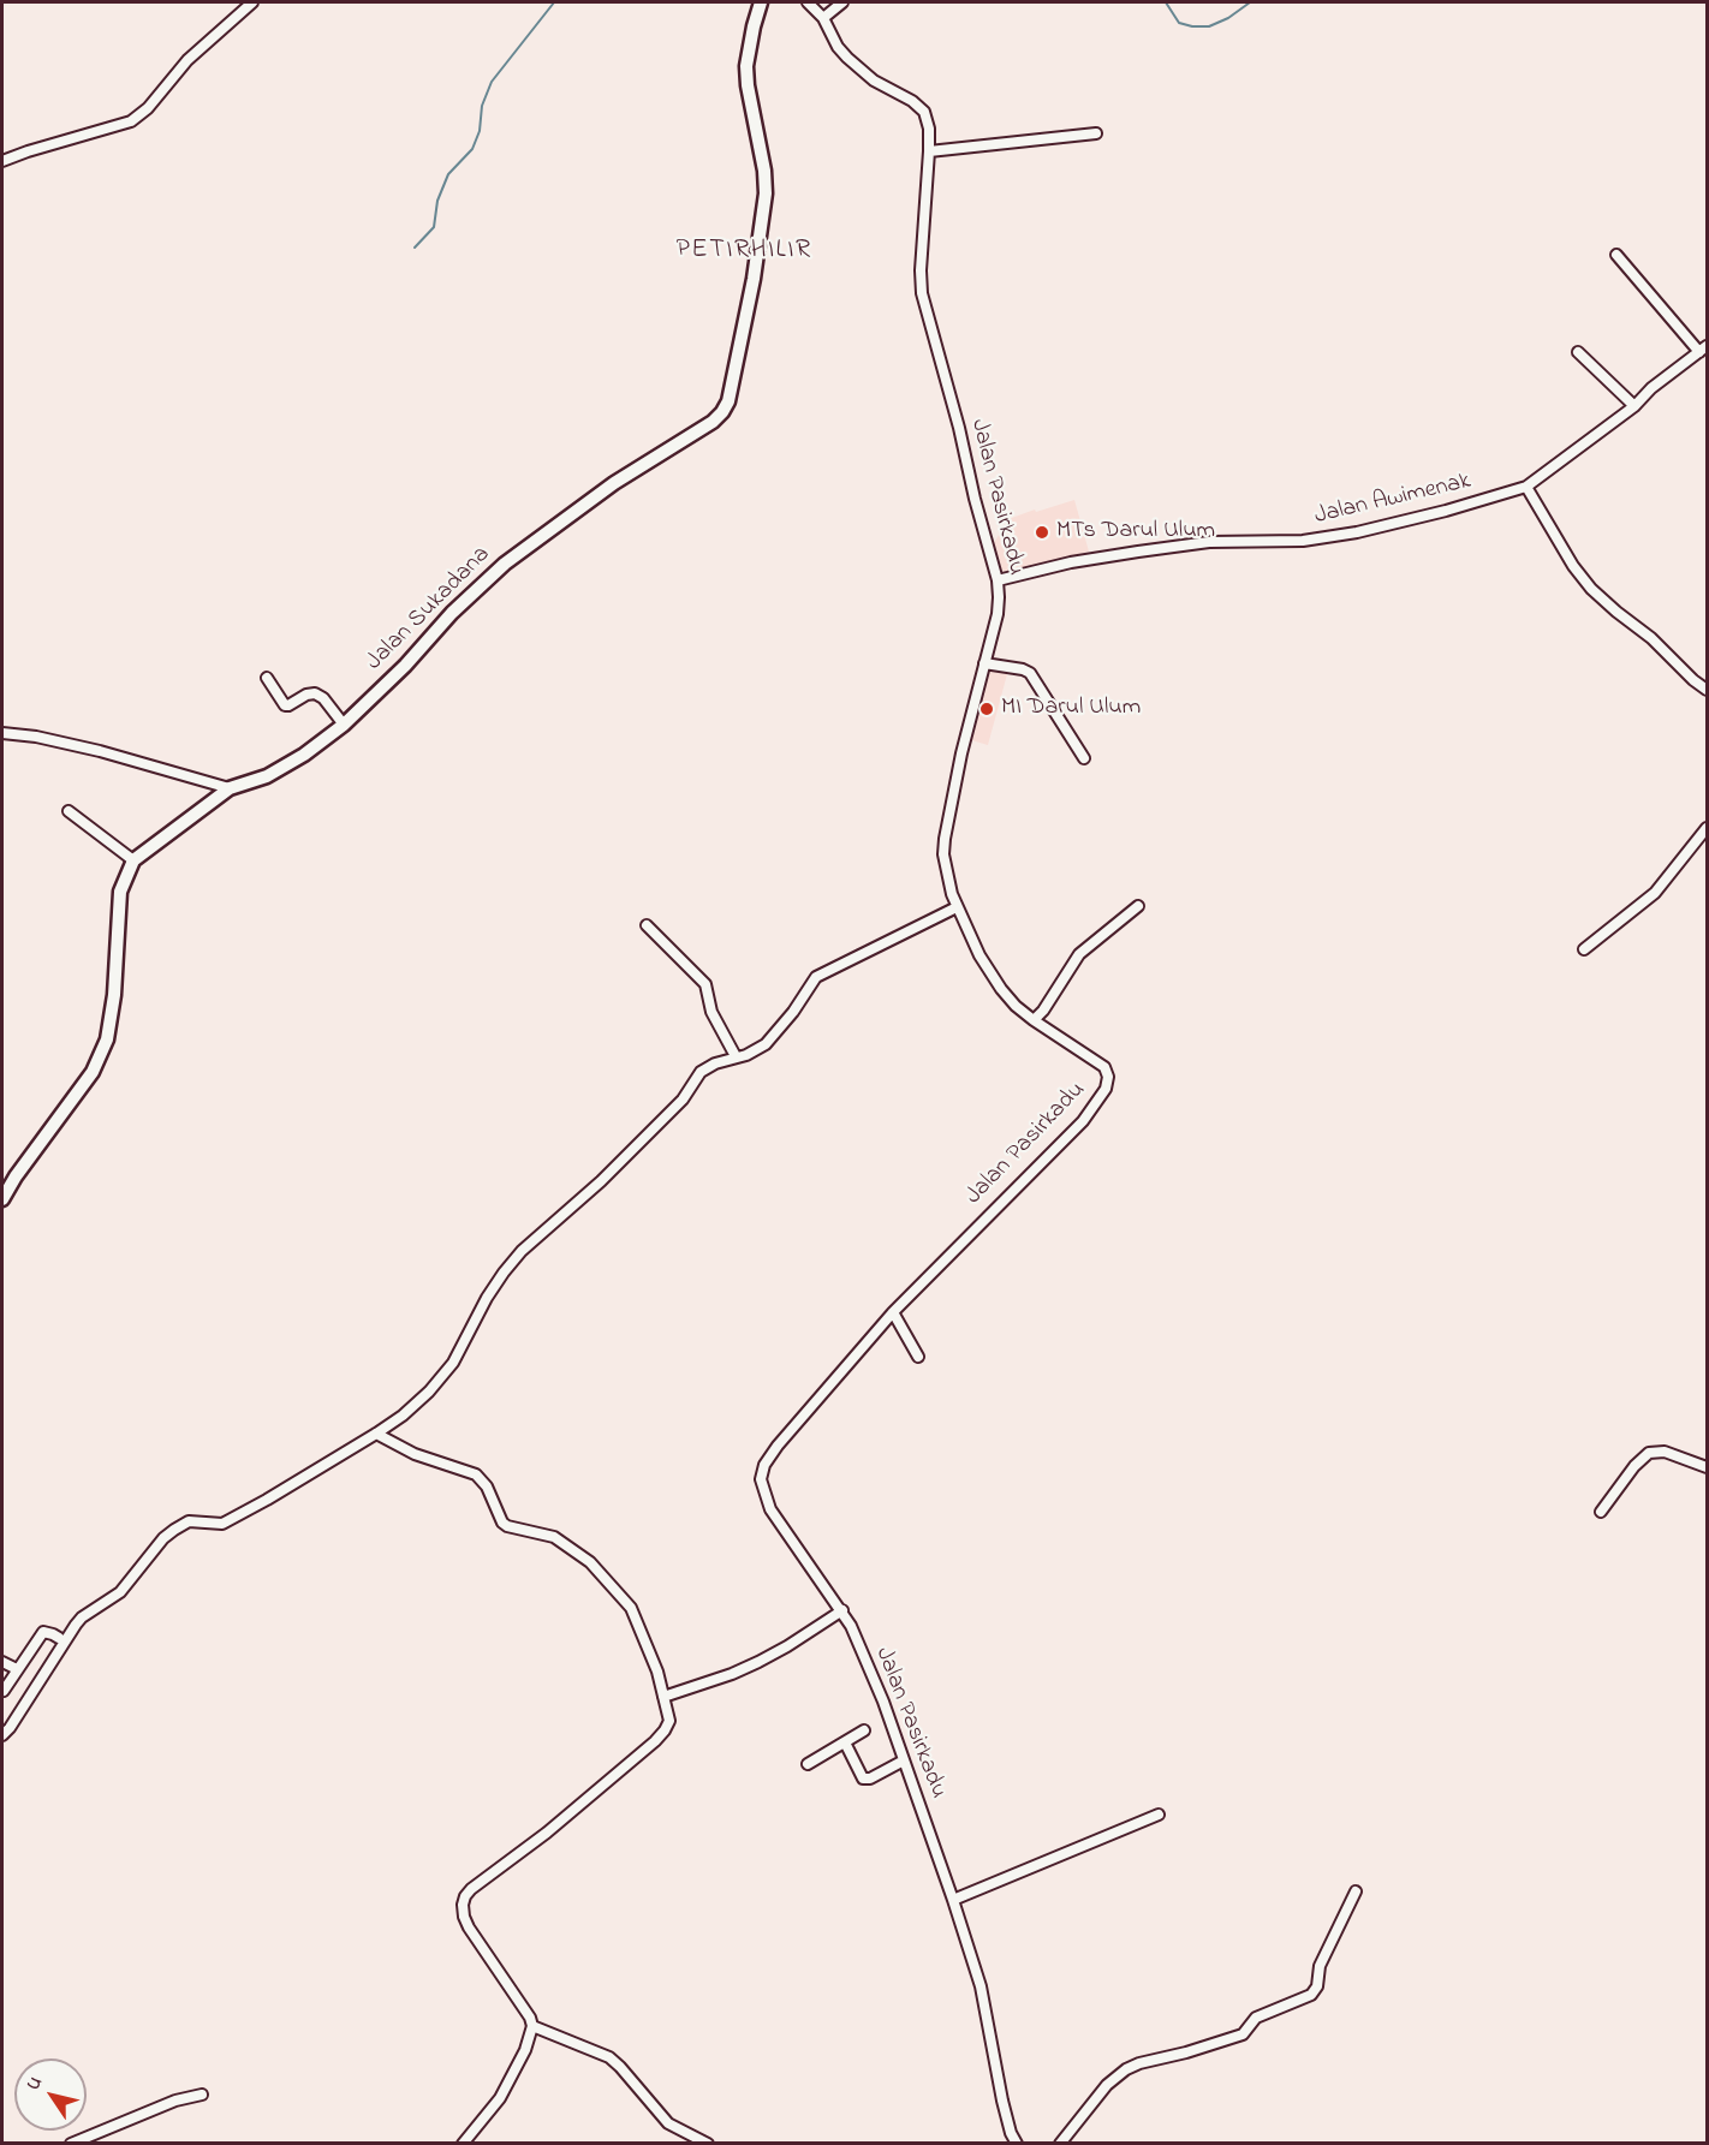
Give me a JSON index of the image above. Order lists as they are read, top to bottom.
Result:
{
  "streets": {
    "main road": ["Jalan Sukadana"],
    "street": ["Jalan Pasirkadu", "Jalan Awimenak"]
  },
  "crossings": [
    ["Jalan Pasirkadu", "Jalan Awimenak"]
  ],
  "districts": ["PETIRHILIR"],
  "places": ["MTs Darul Ulum", "MI Darul Ulum"],
  "north": "top left"
}
